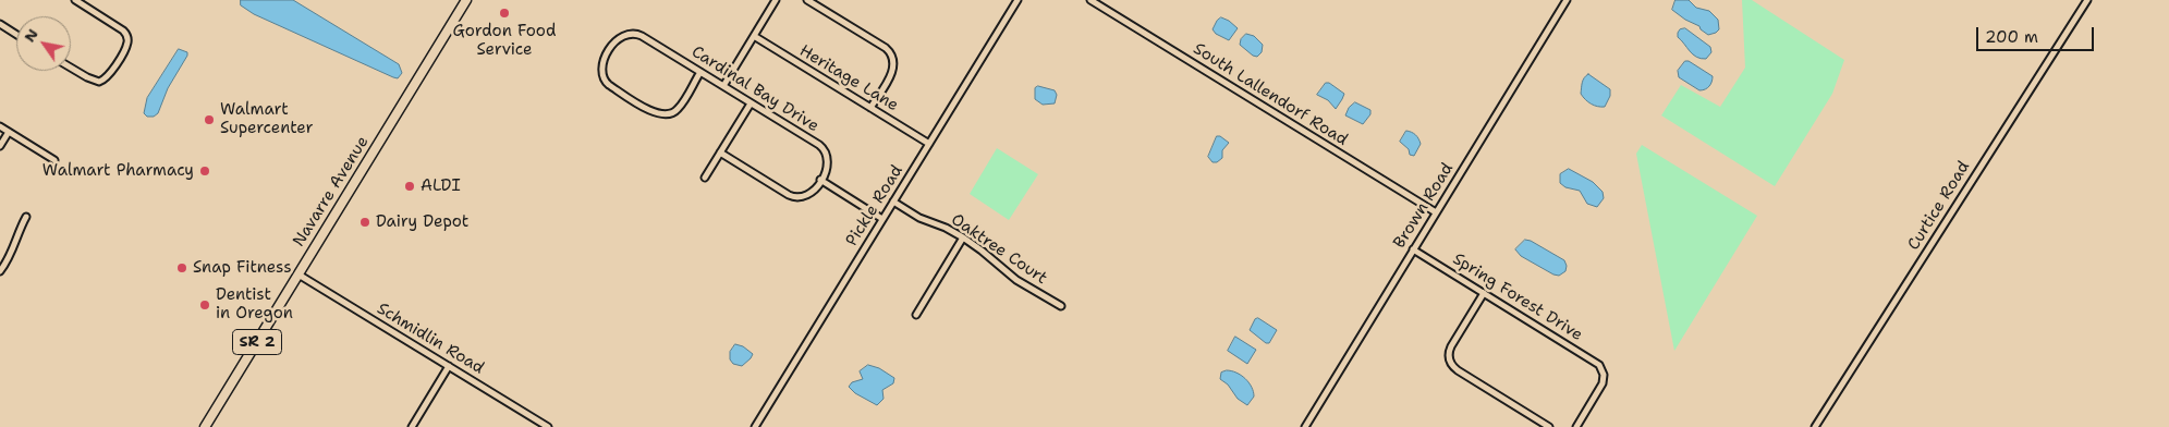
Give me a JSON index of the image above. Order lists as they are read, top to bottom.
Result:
{
  "streets": {
    "highway": ["Navarre Avenue", "SR 2"],
    "street": [
      "Heritage Lane",
      "Cardinal Bay Drive",
      "South Lallendorf Road",
      "Pickle Road",
      "Brown Road",
      "Curtice Road",
      "Oaktree Court",
      "Spring Forest Drive",
      "Schmidlin Road"
    ]
  },
  "crossings": [
    ["Heritage Lane", "Pickle Road"],
    ["South Lallendorf Road", "Brown Road"],
    ["Navarre Avenue", "Schmidlin Road"],
    ["Pickle Road", "Oaktree Court"],
    ["Brown Road", "Spring Forest Drive"]
  ],
  "places": [
    "Gordon Food Service",
    "Walmart Supercenter",
    "Walmart Pharmacy",
    "ALDI",
    "Dairy Depot",
    "Snap Fitness",
    "Dentist in Oregon"
  ],
  "scale_bar": "200 m",
  "north": "top left"
}
